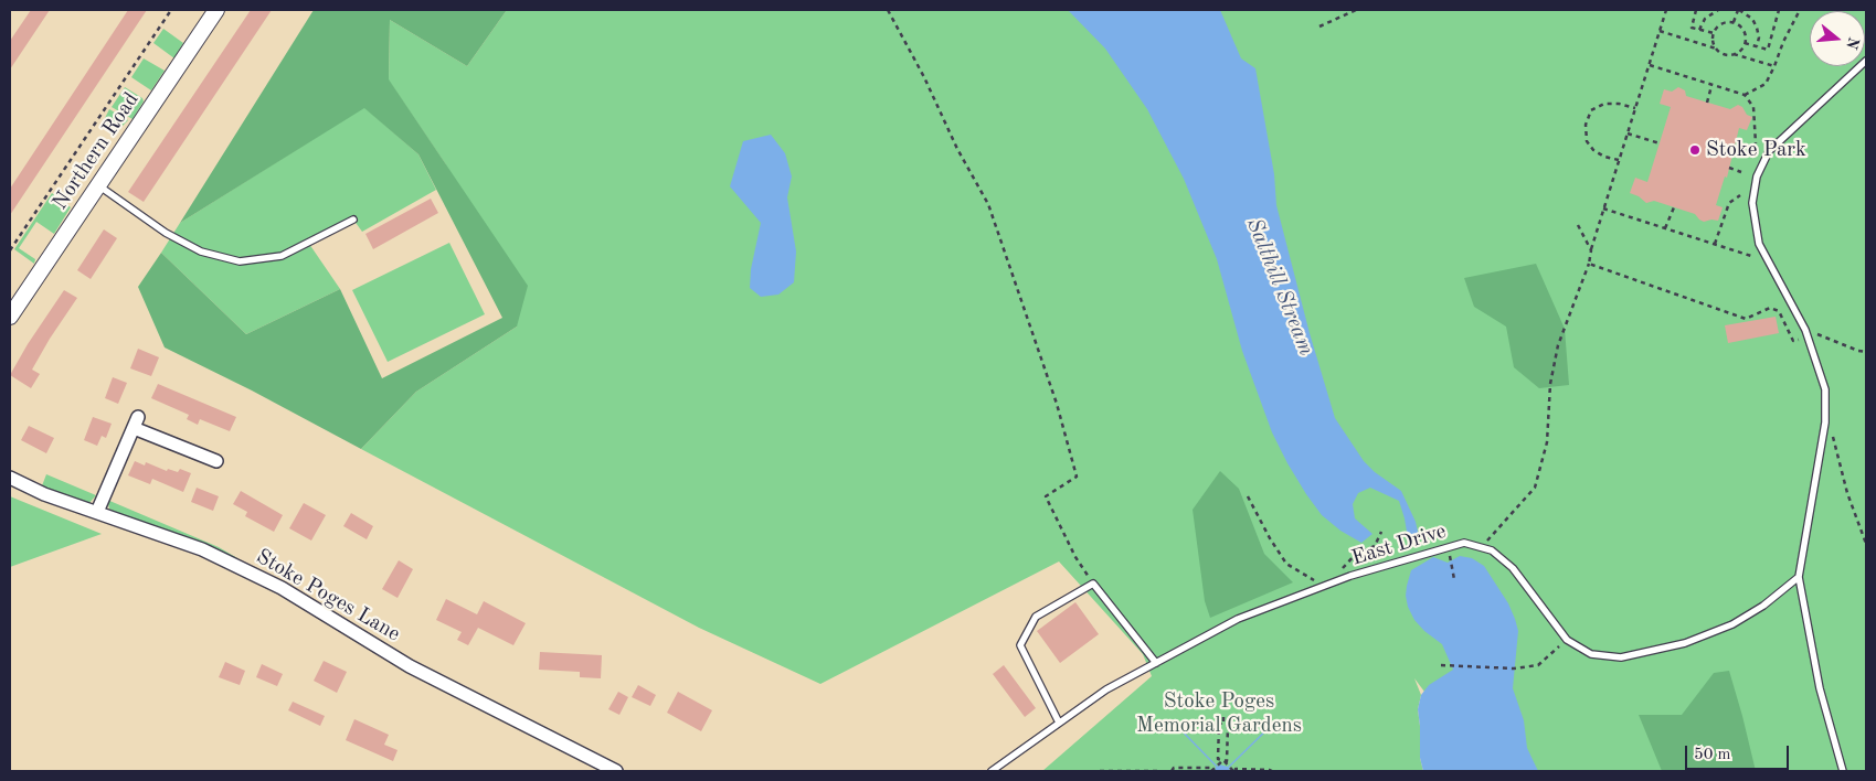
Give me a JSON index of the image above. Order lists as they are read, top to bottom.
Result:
{
  "streets": {
    "street": ["Northern Road", "Stoke Poges Lane"],
    "lane": ["East Drive"]
  },
  "water": ["Salthill Stream"],
  "parks": ["Stoke Poges Memorial Gardens"],
  "places": ["Stoke Park"],
  "scale_bar": "50 m",
  "north": "right"
}
